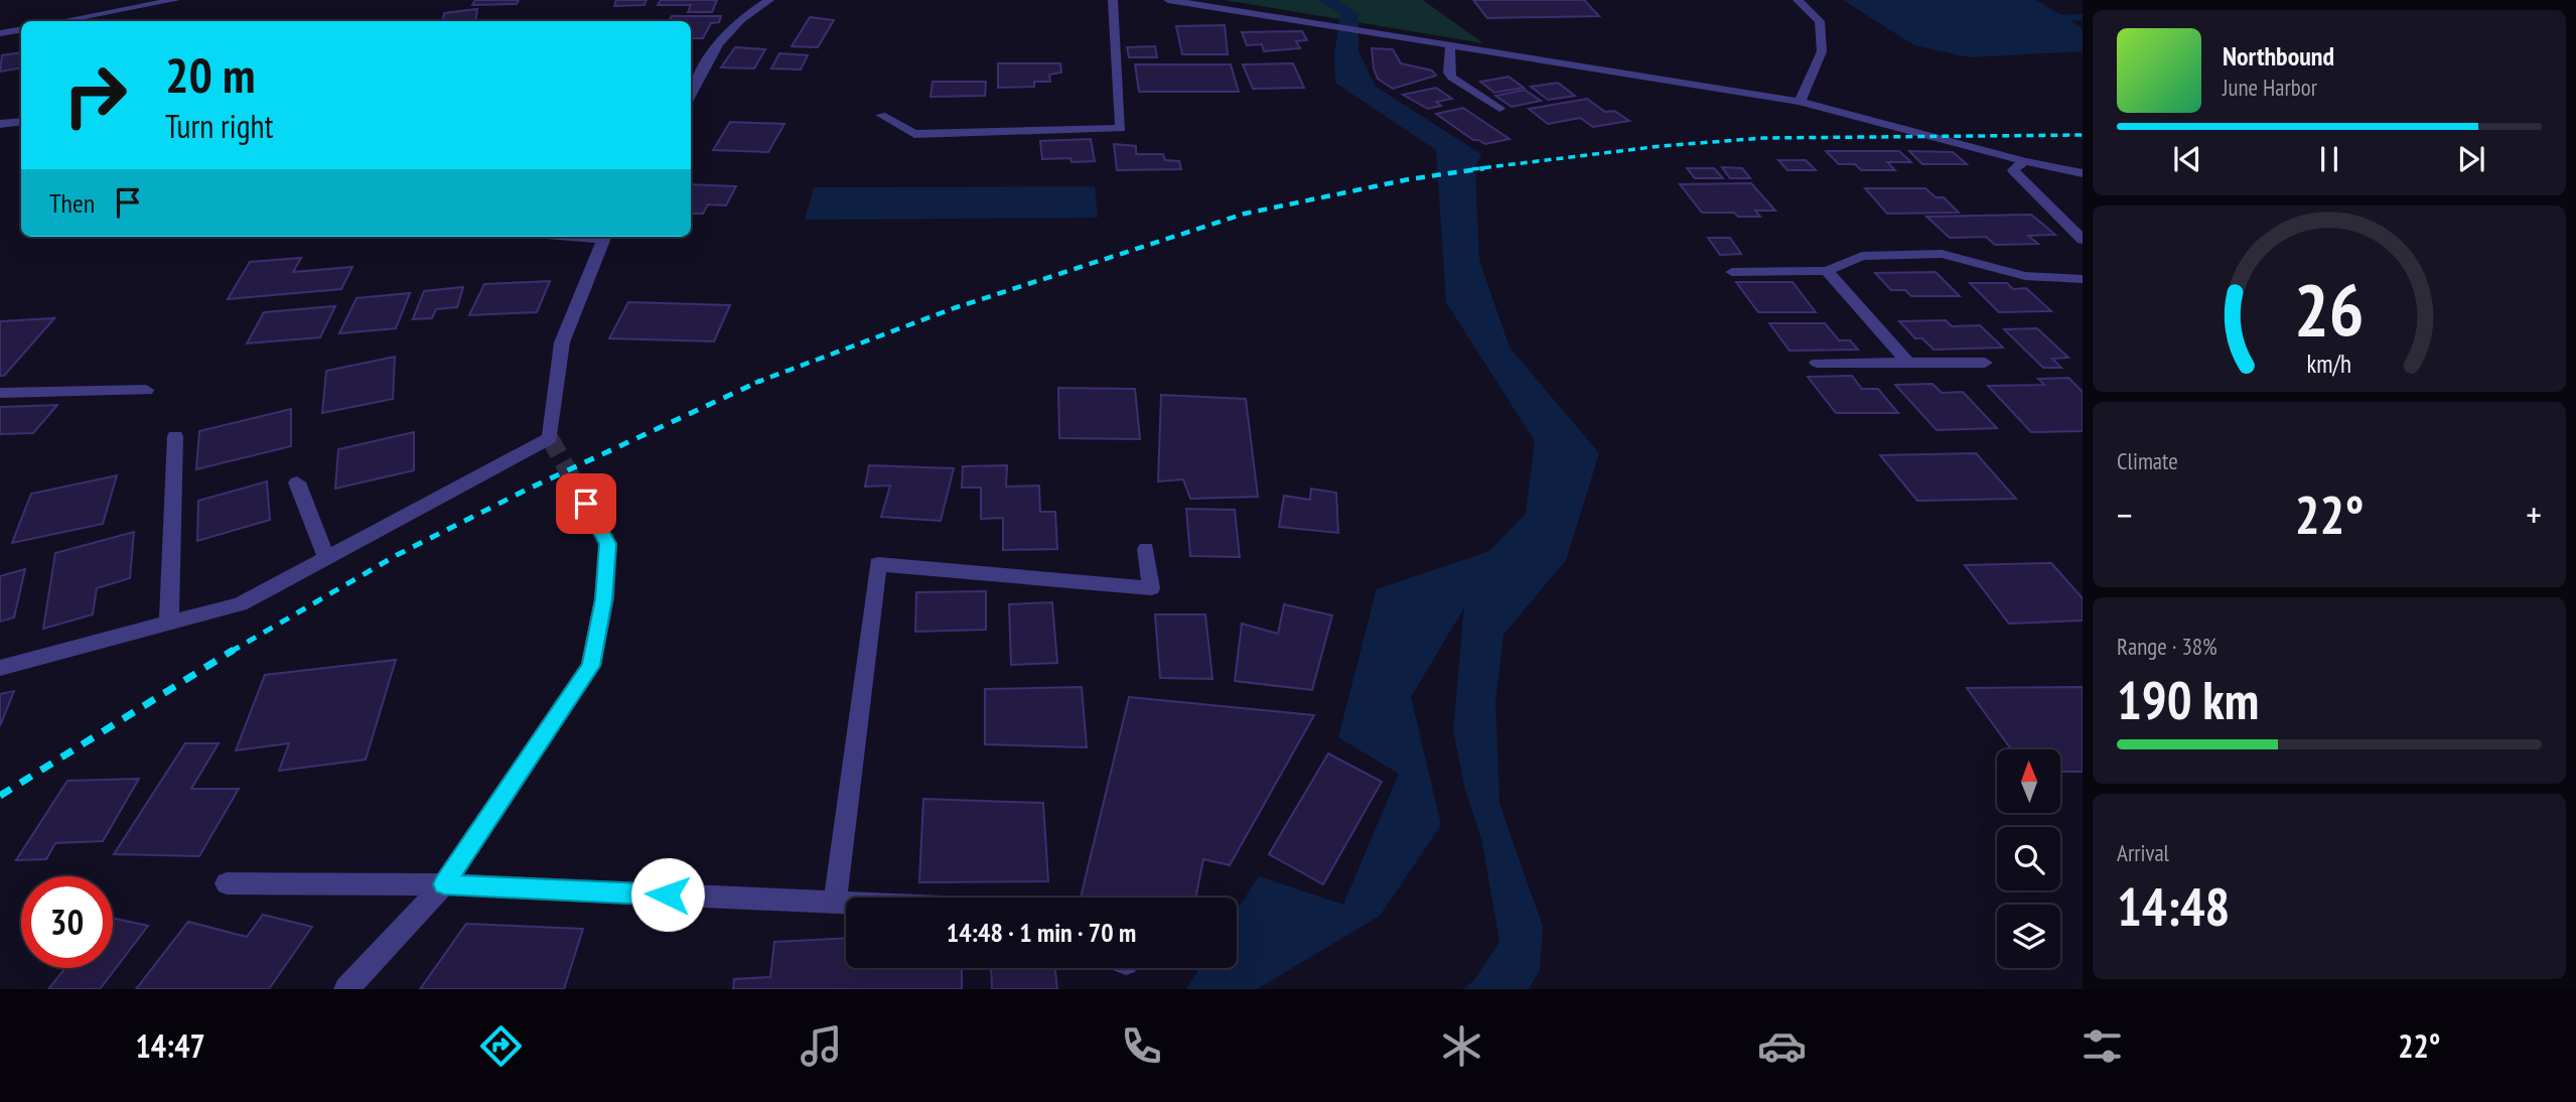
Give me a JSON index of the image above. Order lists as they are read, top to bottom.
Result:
{
  "north": "top",
  "page": {
    "turn": ["20 m", "Turn right"],
    "song": ["Northbound", "June Harbor"],
    "then": "Then",
    "tile": [
      "Climate",
      ["Range · 38%", "190 km"],
      ["Arrival", "14:48"]
    ],
    "heat": ["−", "22°", "+"],
    "limit": "30",
    "trip": "14:48 · 1 min · 70 m",
    "tabs": ["14:47", "22°"],
    "gauge": ["26", "km/h"]
  }
}
